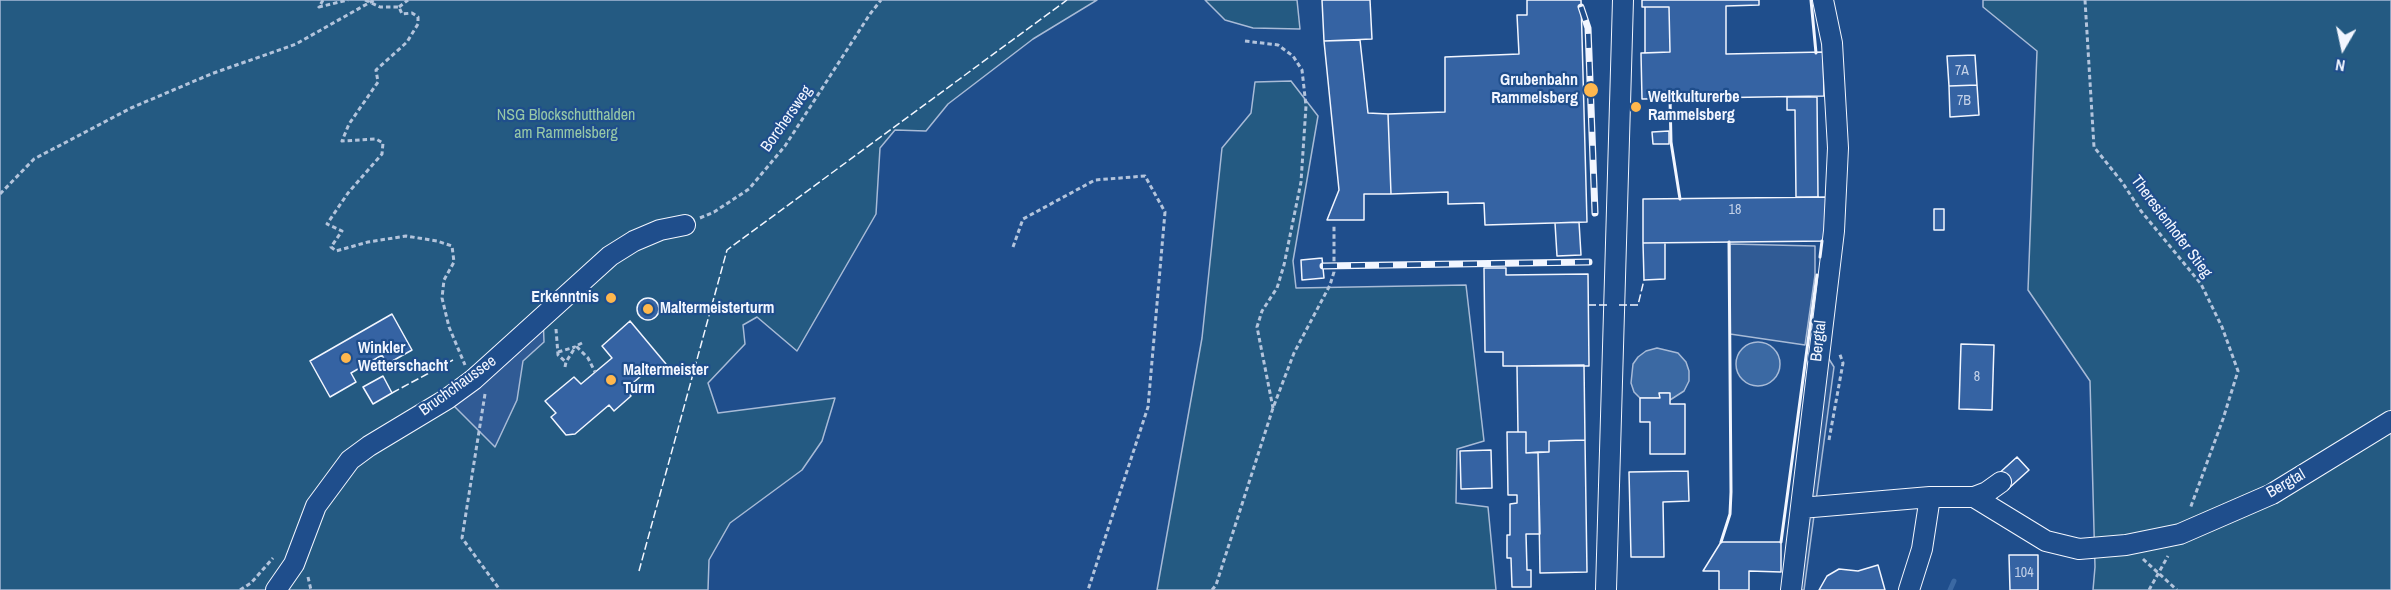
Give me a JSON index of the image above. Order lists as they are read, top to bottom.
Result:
{
  "streets": {
    "street": ["Bergtal", "Bruchchaussee"],
    "path": ["Borchersweg", "Theresienhofer Stieg"]
  },
  "crossings": [
    ["Borchersweg", "Bruchchaussee"],
    ["Theresienhofer Stieg", "Bergtal"]
  ],
  "parks": ["NSG Blockschutthalden am Rammelsberg"],
  "places": [
    "Grubenbahn Rammelsberg",
    "Weltkulturerbe Rammelsberg",
    "Erkenntnis",
    "Maltermeisterturm",
    "Winkler Wetterschacht",
    "Maltermeister Turm"
  ],
  "house_numbers": [
    "7A",
    "7B",
    "18",
    "8",
    "104"
  ],
  "north": "bottom"
}
